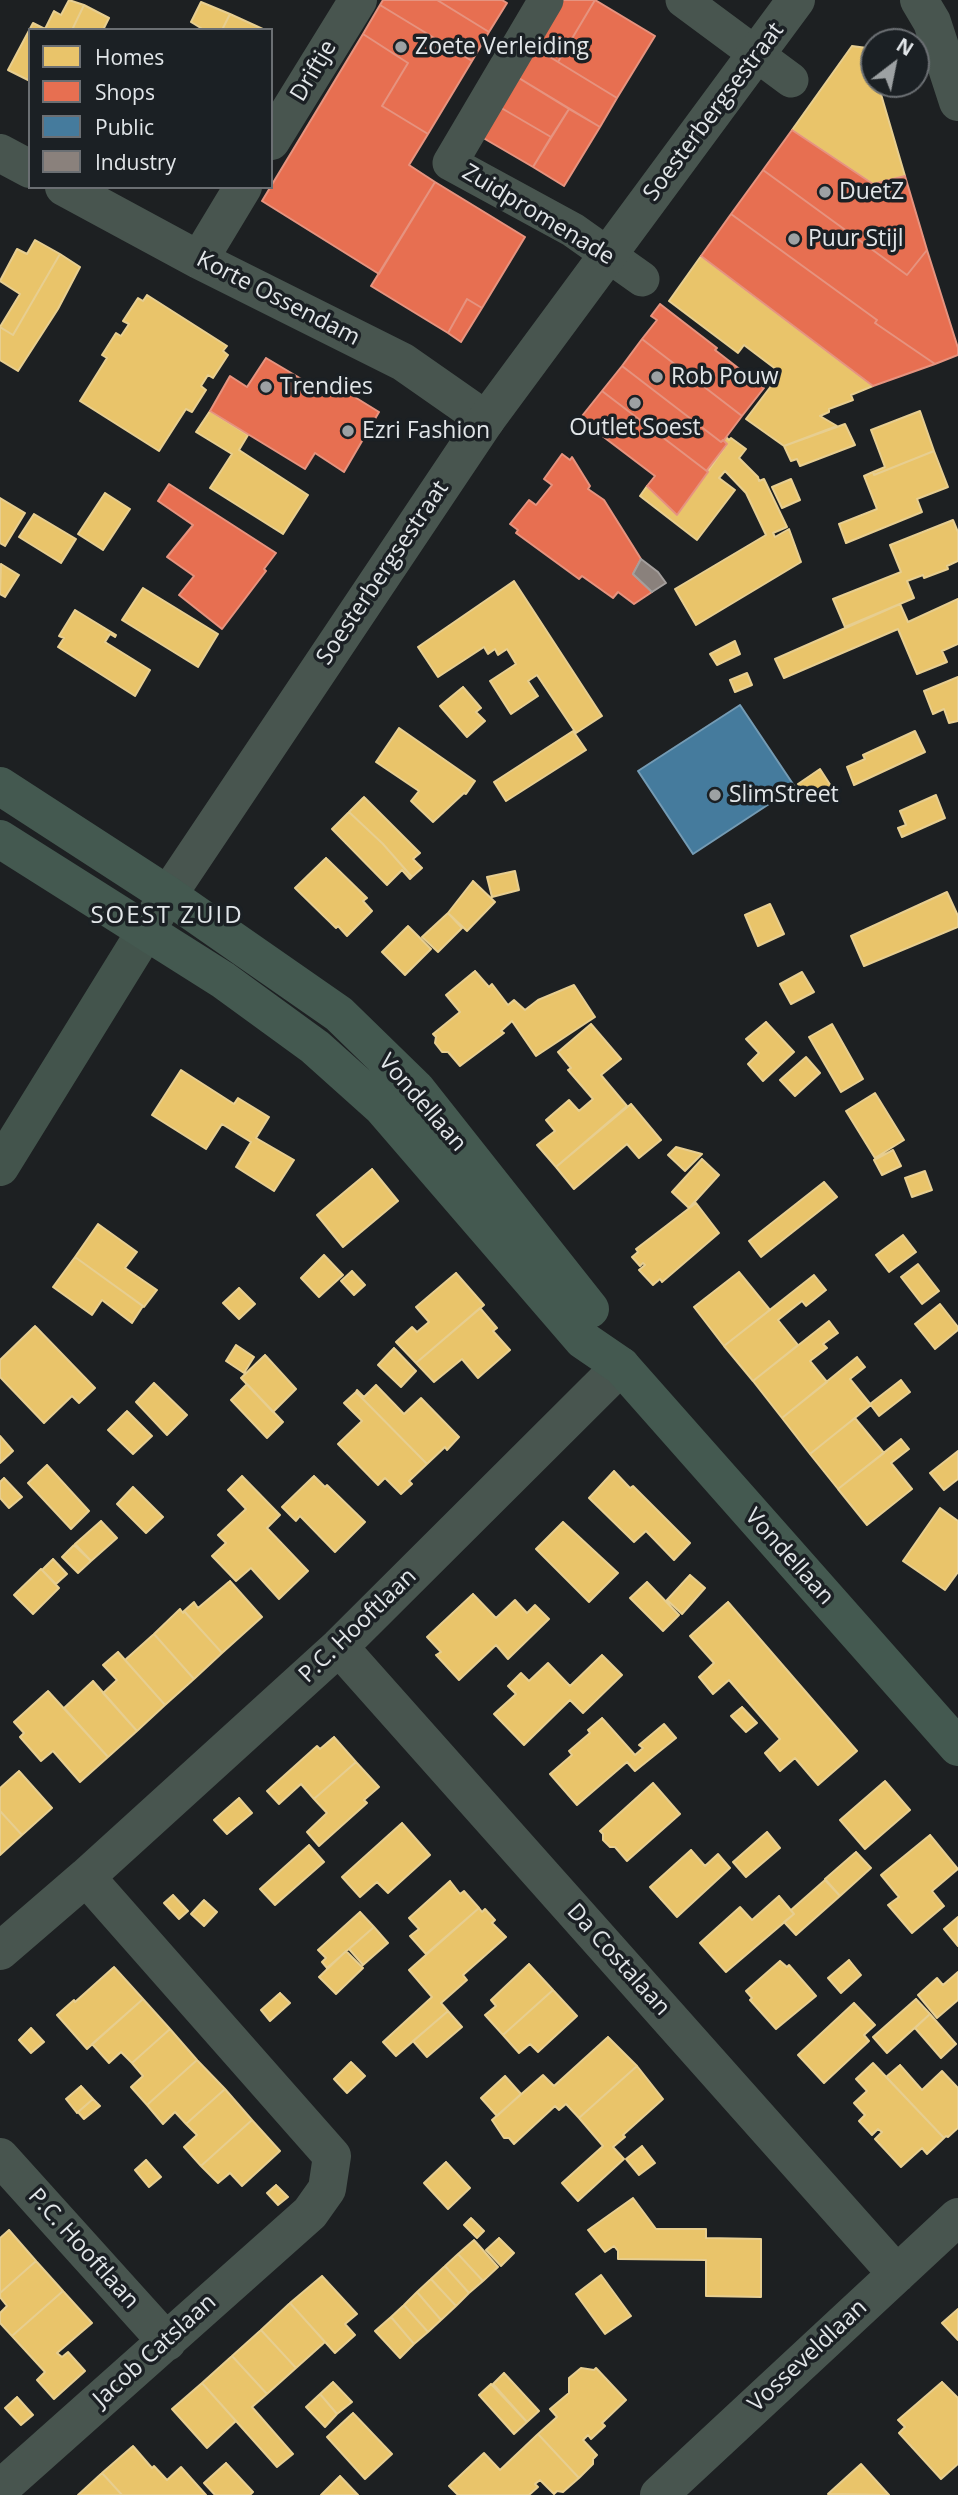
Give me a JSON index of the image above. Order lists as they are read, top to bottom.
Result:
{
  "streets": {
    "main road": ["Soesterbergsestraat", "Vondellaan"],
    "street": [
      "Driftje",
      "Zuidpromenade",
      "Korte Ossendam",
      "P.C. Hooftlaan",
      "Da Costalaan",
      "Jacob Catslaan",
      "Vosseveldlaan"
    ]
  },
  "crossings": [
    ["Soesterbergsestraat", "Zuidpromenade"],
    ["Soesterbergsestraat", "Korte Ossendam"],
    ["Soesterbergsestraat", "Vondellaan"],
    ["Vondellaan", "P.C. Hooftlaan"],
    ["P.C. Hooftlaan", "Da Costalaan"],
    ["P.C. Hooftlaan", "Jacob Catslaan"],
    ["Da Costalaan", "Vosseveldlaan"]
  ],
  "districts": ["SOEST ZUID"],
  "places": [
    "Zoete Verleiding",
    "DuetZ",
    "Puur Stijl",
    "Rob Pouw",
    "Trendies",
    "Outlet Soest",
    "Ezri Fashion",
    "SlimStreet"
  ],
  "legend": [
    "Homes",
    "Shops",
    "Public",
    "Industry"
  ],
  "north": "top right"
}
